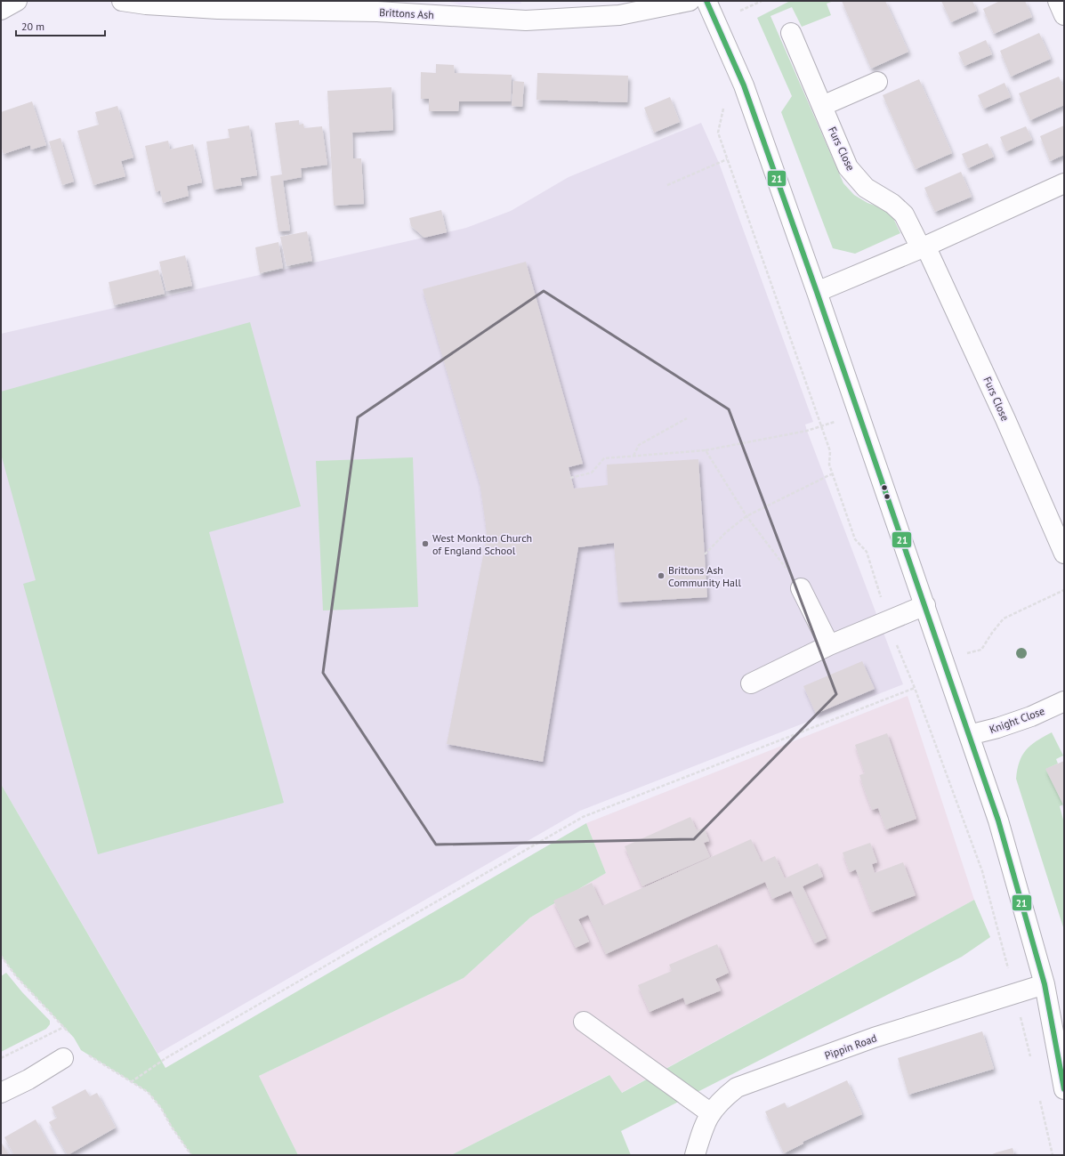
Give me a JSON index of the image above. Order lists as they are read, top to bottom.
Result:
{
  "streets": {
    "street": [
      "Brittons Ash",
      "Furs Close",
      "Knight Close",
      "Pippin Road"
    ]
  },
  "places": ["West Monkton Church of England School", "Brittons Ash Community Hall"],
  "lines": ["transit line 21"],
  "scale_bar": "20 m"
}
